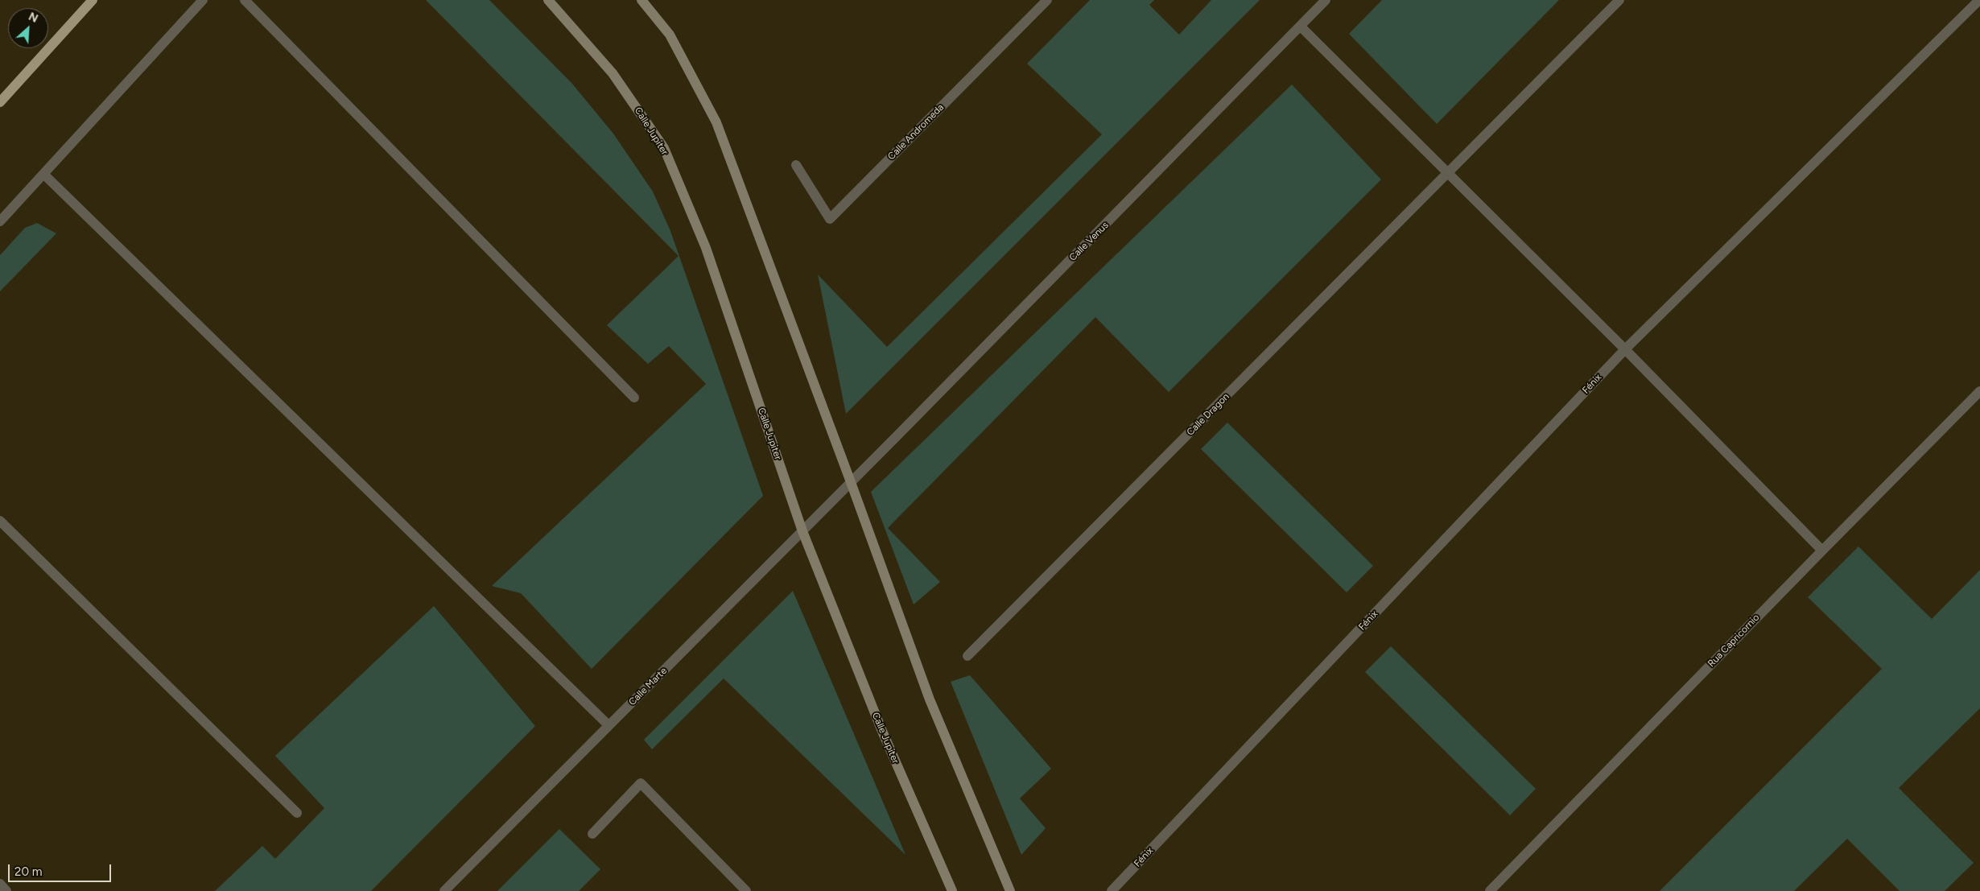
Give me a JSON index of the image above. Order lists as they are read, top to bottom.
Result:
{
  "streets": {
    "street": [
      "Calle Jupiter",
      "Calle Andromeda",
      "Calle Venus",
      "Fénix",
      "Calle Dragon",
      "Rua Capricornio",
      "Calle Marte"
    ]
  },
  "crossings": [
    ["Calle Jupiter", "Calle Marte"],
    ["Calle Venus", "Calle Marte"]
  ],
  "scale_bar": "20 m",
  "north": "top right"
}
